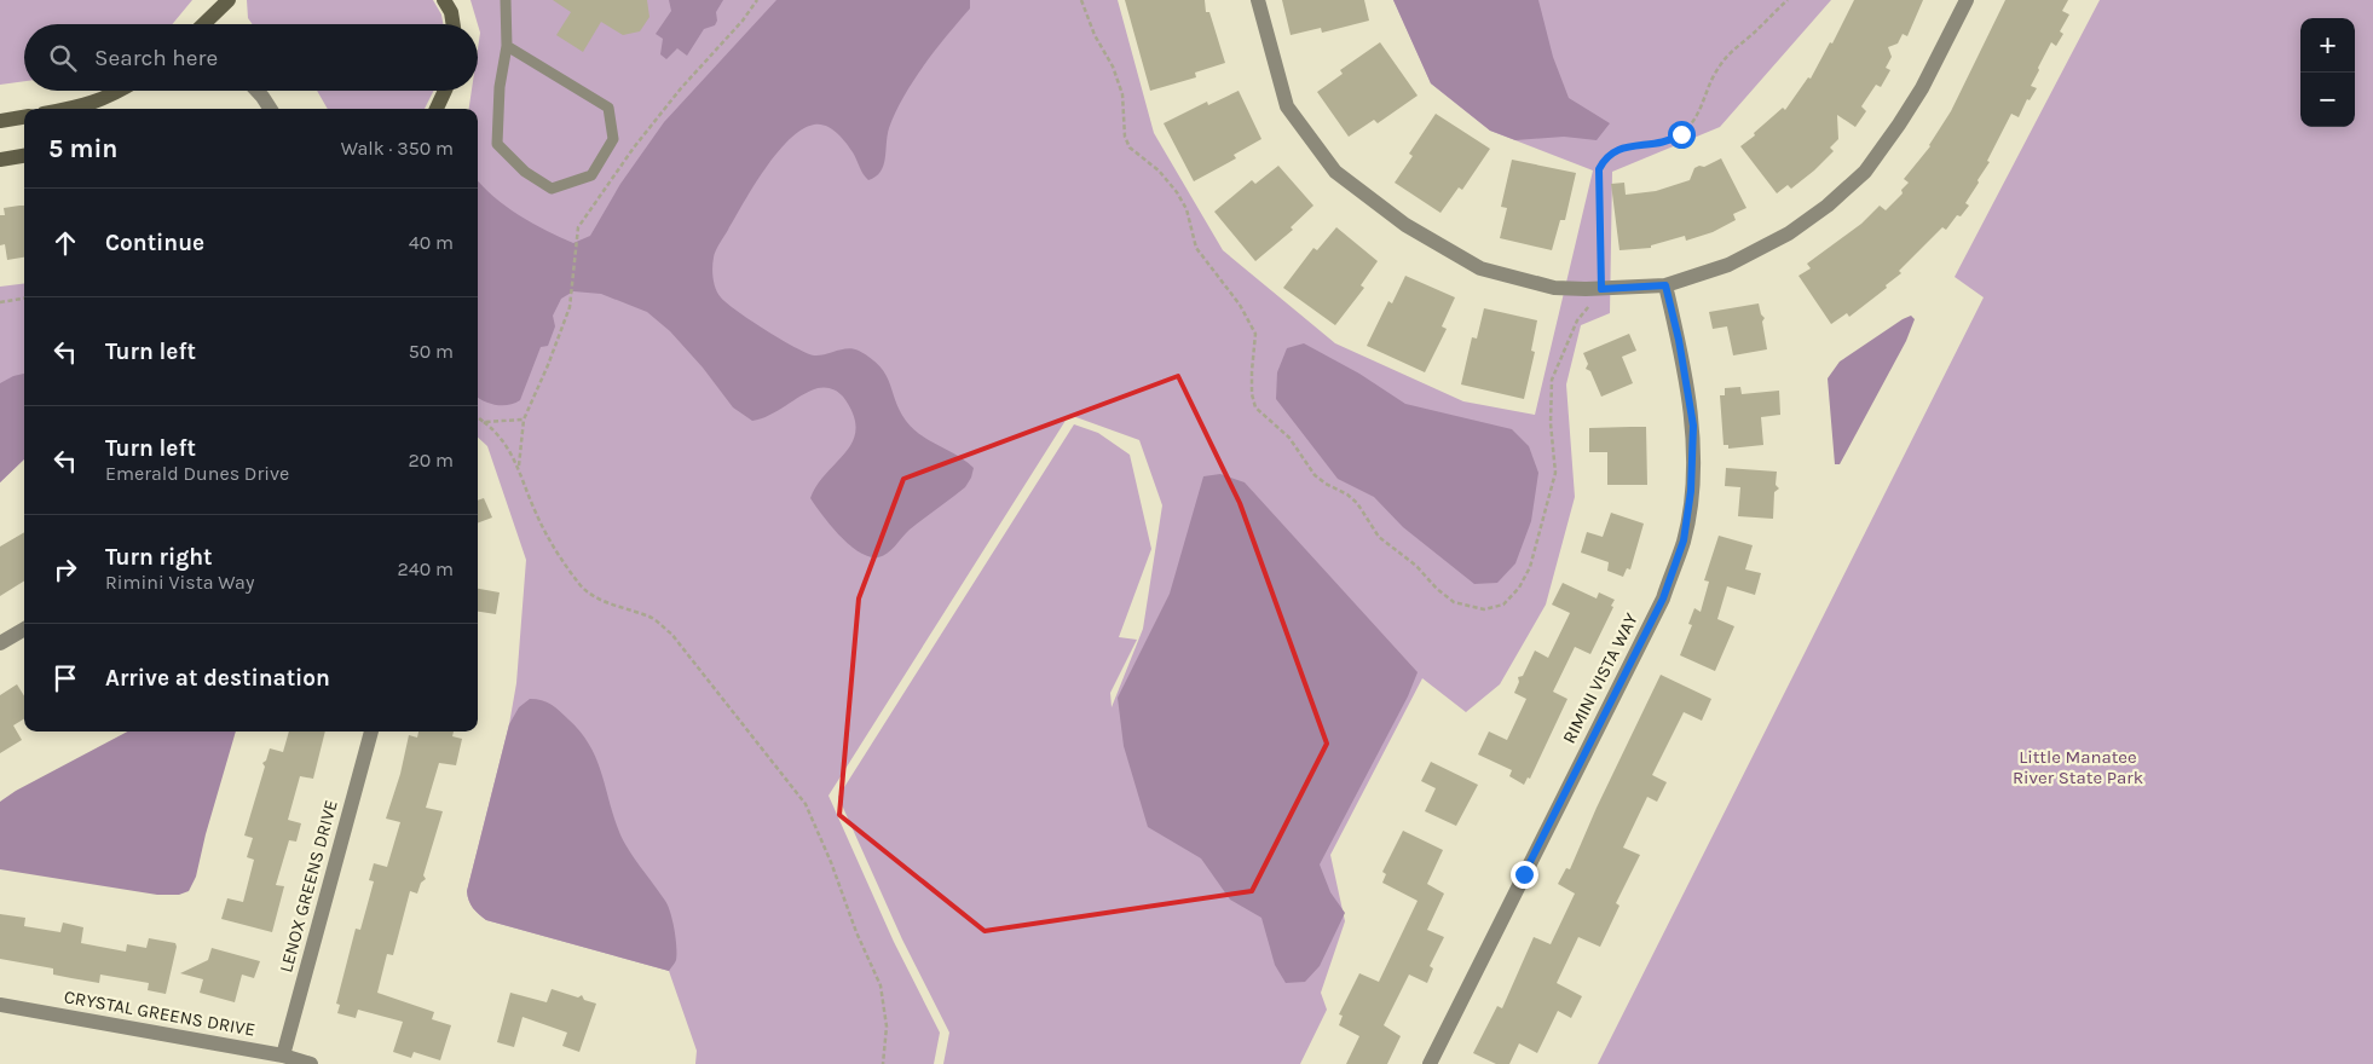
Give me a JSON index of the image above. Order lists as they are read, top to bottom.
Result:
{
  "streets": {
    "street": ["RIMINI VISTA WAY", "LENOX GREENS DRIVE", "CRYSTAL GREENS DRIVE"]
  },
  "crossings": [
    ["LENOX GREENS DRIVE", "CRYSTAL GREENS DRIVE"]
  ],
  "parks": ["Little Manatee River State Park"],
  "page": {
    "map_buttons": ["+", "−"],
    "search": "Search here",
    "heading": ["5 min", "Walk · 350 m"],
    "list": [
      ["Continue", "40 m"],
      ["Turn left", "50 m"],
      ["Turn left", "Emerald Dunes Drive", "20 m"],
      ["Turn right", "Rimini Vista Way", "240 m"],
      "Arrive at destination"
    ]
  }
}
